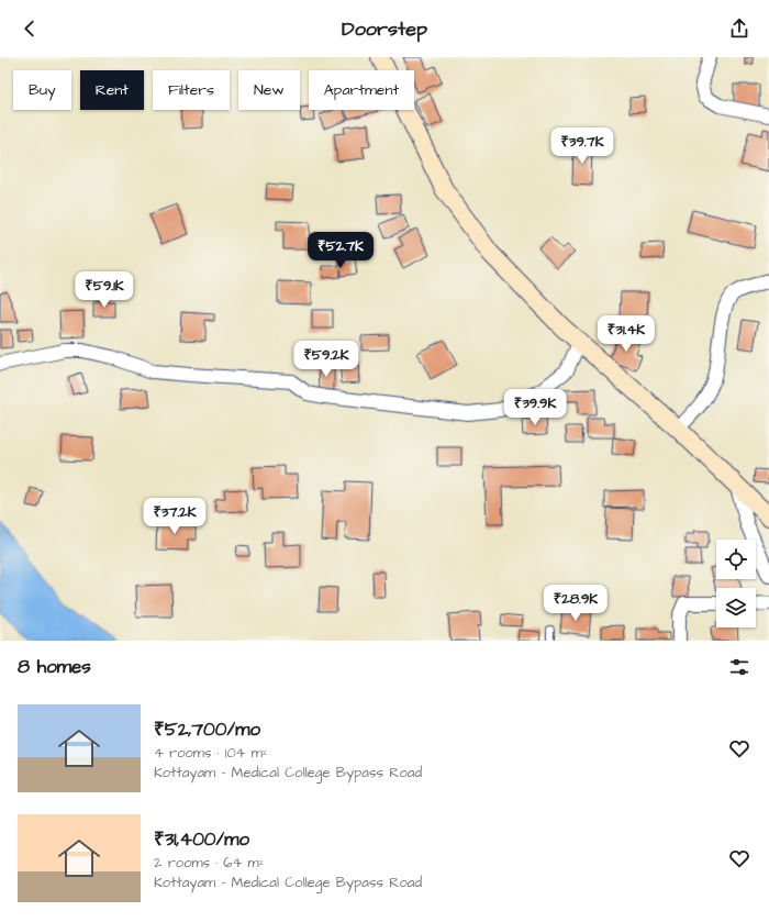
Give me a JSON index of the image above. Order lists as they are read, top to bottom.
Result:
{
  "page": {
    "header": "Doorstep",
    "chip": [
      "Buy",
      "Rent",
      "Filters",
      "New",
      "Apartment"
    ],
    "price": [
      "₹39.7K",
      "₹52.7K",
      "₹59.1K",
      "₹31.4K",
      "₹59.2K",
      "₹39.9K",
      "₹37.2K",
      "₹28.9K"
    ],
    "heading": "8 homes",
    "list": [
      {
        "name": "₹52,700/mo",
        "note": "4 rooms · 104 m² · Kottayam - Medical College Bypass Road"
      },
      {
        "name": "₹31,400/mo",
        "note": "2 rooms · 64 m² · Kottayam - Medical College Bypass Road"
      }
    ]
  }
}
